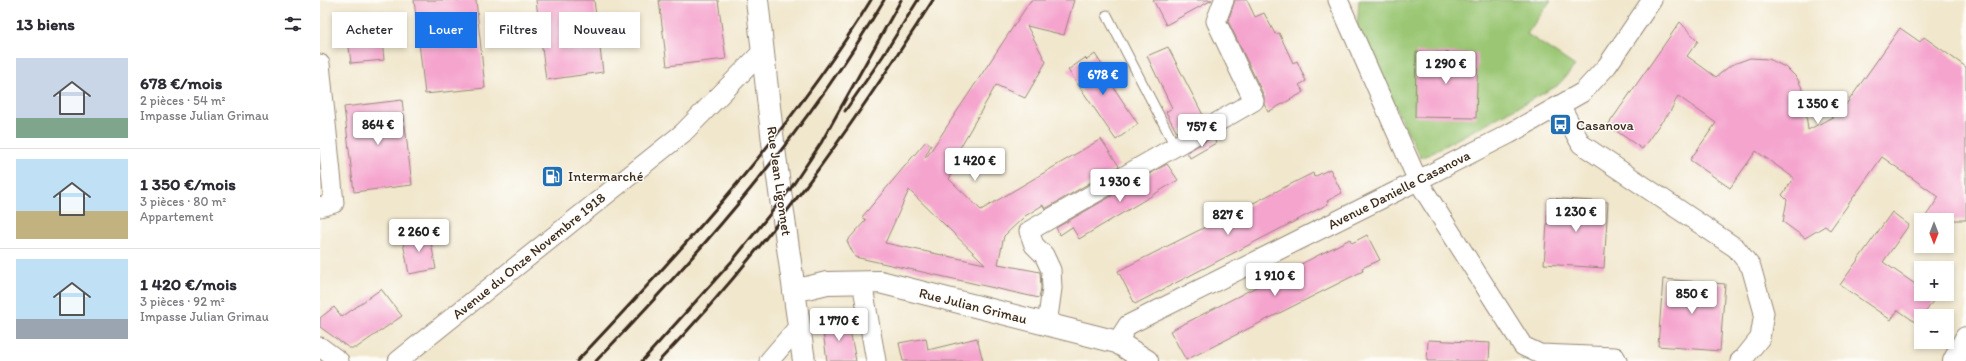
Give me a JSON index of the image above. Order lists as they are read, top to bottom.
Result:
{
  "streets": {
    "street": [
      "Rue Jean Ligonnet",
      "Avenue Danielle Casanova",
      "Avenue du Onze Novembre 1918",
      "Rue Julian Grimau"
    ]
  },
  "crossings": [
    ["Rue Jean Ligonnet", "Avenue du Onze Novembre 1918"],
    ["Rue Jean Ligonnet", "Rue Julian Grimau"],
    ["Avenue Danielle Casanova", "Rue Julian Grimau"]
  ],
  "places": {
    "bus stop": ["Casanova"],
    "fuel station": ["Intermarché"]
  },
  "north": "bottom",
  "page": {
    "heading": "13 biens",
    "chip": [
      "Acheter",
      "Louer",
      "Filtres",
      "Nouveau"
    ],
    "list": [
      {
        "name": "678 €/mois",
        "note": "2 pièces · 54 m² · Impasse Julian Grimau"
      },
      {
        "name": "1 350 €/mois",
        "note": "3 pièces · 80 m² · Appartement"
      },
      {
        "name": "1 420 €/mois",
        "note": "3 pièces · 92 m² · Impasse Julian Grimau"
      }
    ],
    "price": [
      "1 290 €",
      "678 €",
      "1 350 €",
      "864 €",
      "757 €",
      "1 420 €",
      "1 930 €",
      "1 230 €",
      "827 €",
      "2 260 €",
      "1 910 €",
      "850 €",
      "1 770 €"
    ],
    "map_buttons": ["+", "−"]
  }
}
